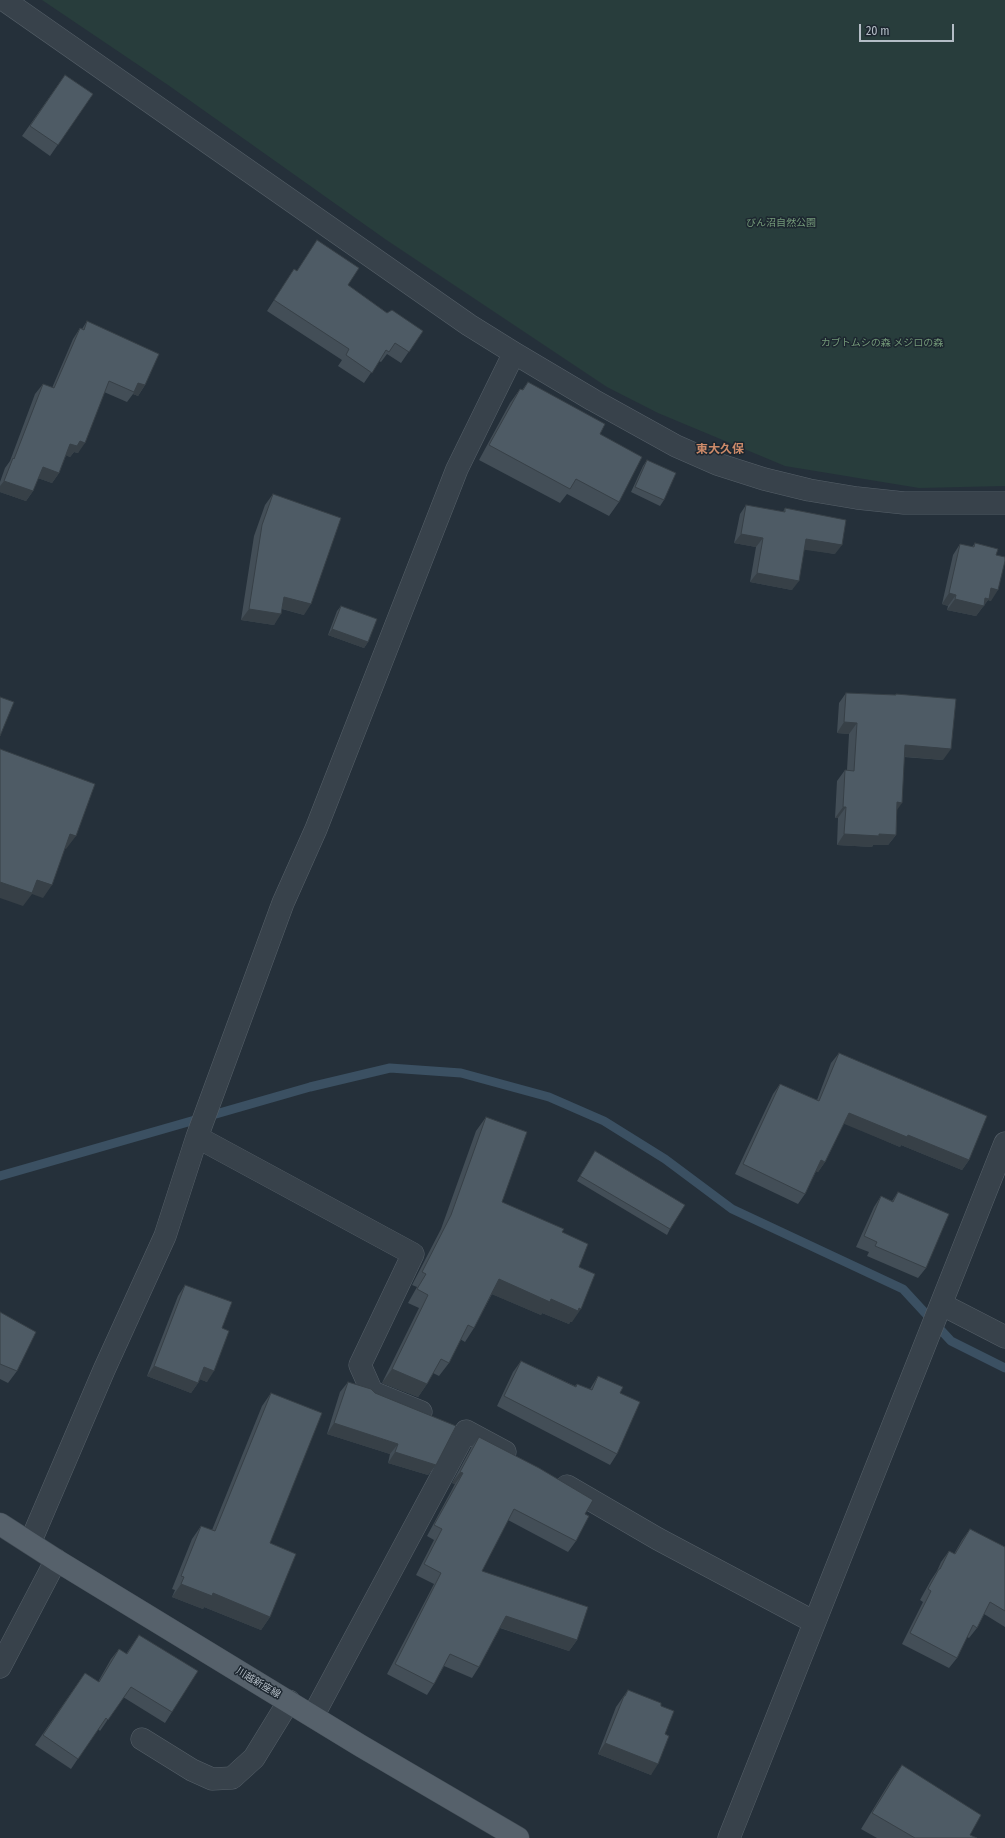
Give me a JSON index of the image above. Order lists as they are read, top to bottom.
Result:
{
  "streets": {
    "main road": ["川越新座線"]
  },
  "districts": ["東大久保"],
  "parks": ["びん沼自然公園", "カブトムシの森 メジロの森"],
  "scale_bar": "20 m"
}
